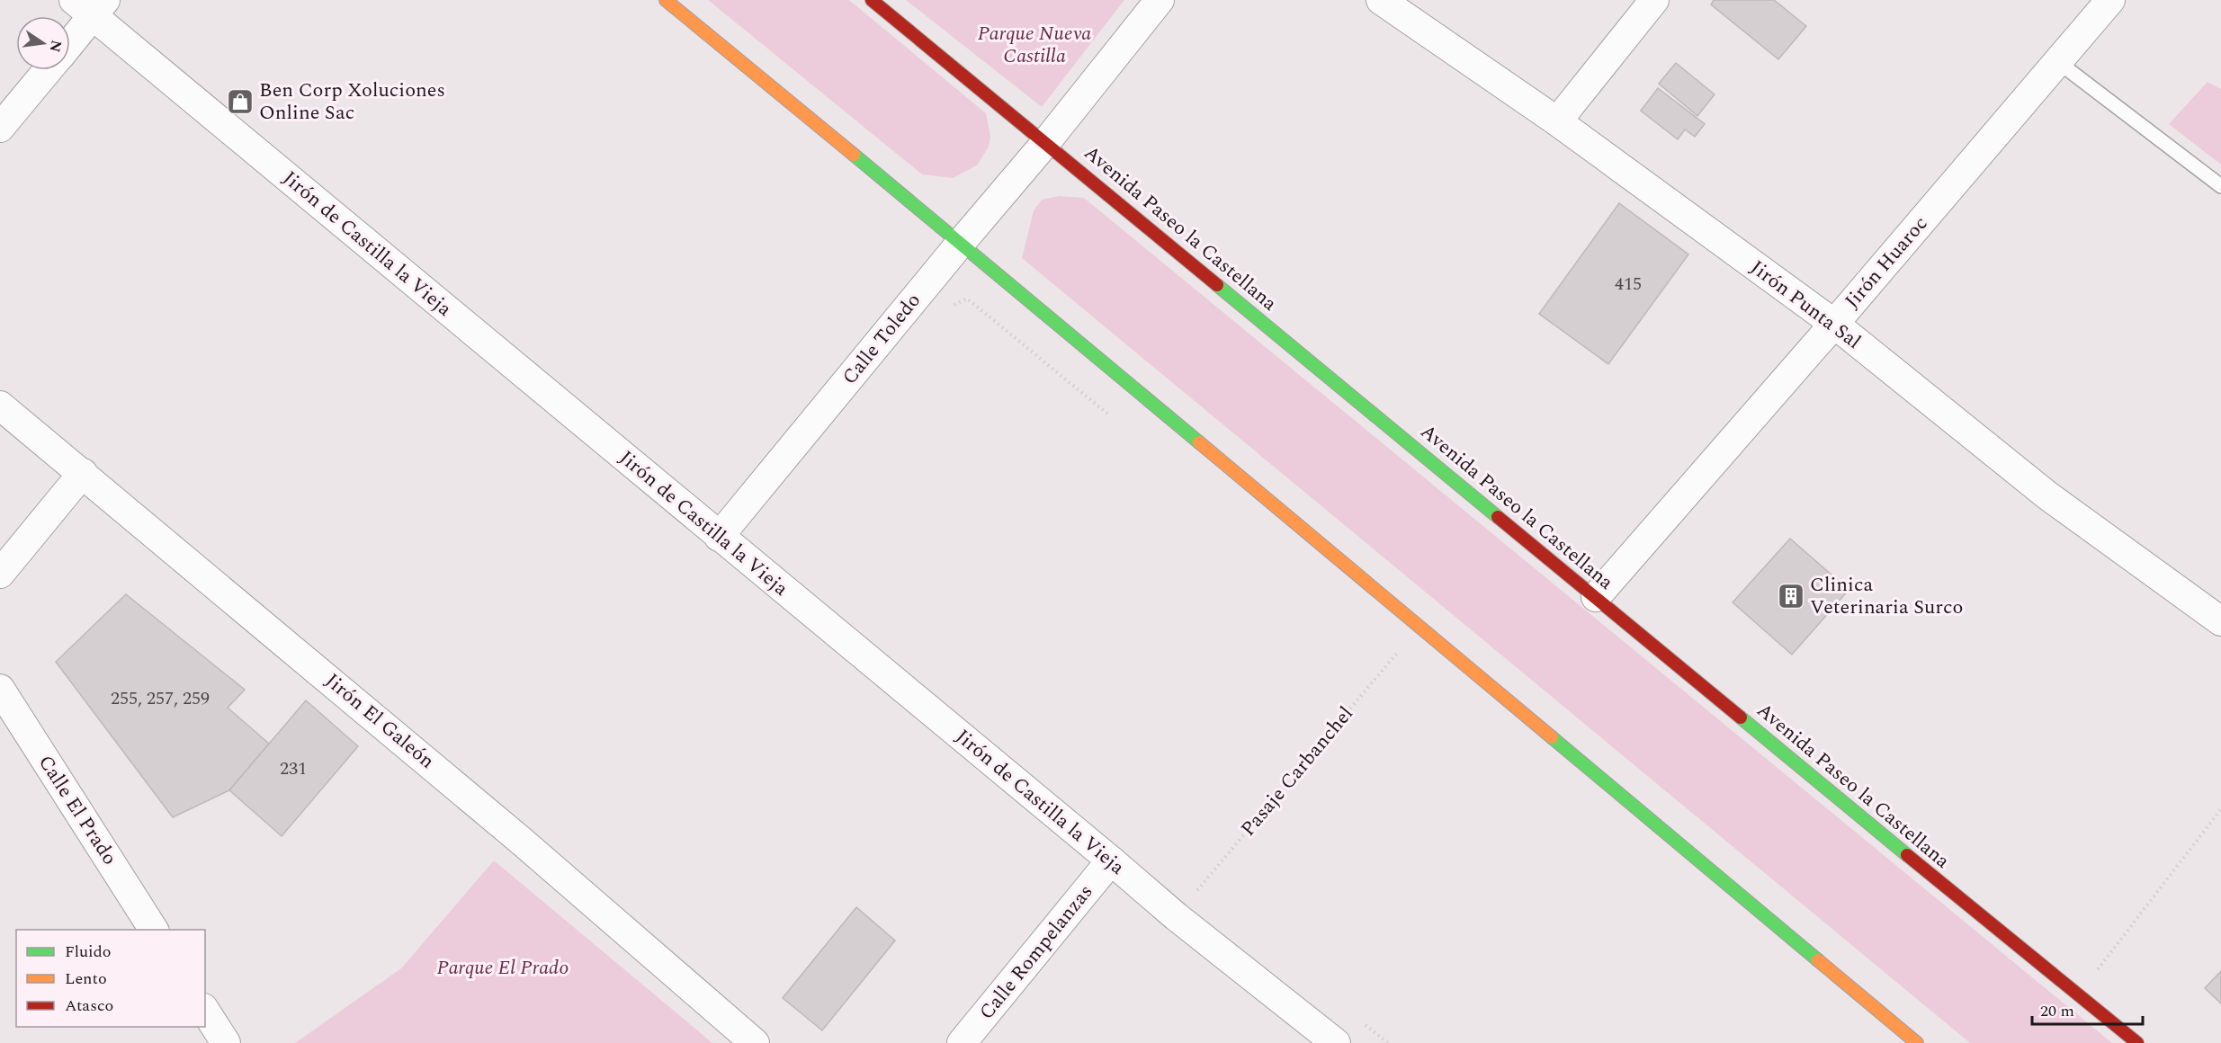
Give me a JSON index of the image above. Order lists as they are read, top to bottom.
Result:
{
  "streets": {
    "main road": ["Avenida Paseo la Castellana"],
    "street": [
      "Jirón de Castilla la Vieja",
      "Jirón Huaroc",
      "Jirón Punta Sal",
      "Calle Toledo",
      "Jirón El Galeón",
      "Calle El Prado",
      "Calle Rompelanzas"
    ],
    "path": ["Pasaje Carbanchel"]
  },
  "crossings": [
    ["Avenida Paseo la Castellana", "Jirón Huaroc"],
    ["Avenida Paseo la Castellana", "Calle Toledo"],
    ["Jirón de Castilla la Vieja", "Calle Toledo"],
    ["Jirón de Castilla la Vieja", "Pasaje Carbanchel"],
    ["Jirón de Castilla la Vieja", "Calle Rompelanzas"],
    ["Jirón Huaroc", "Jirón Punta Sal"]
  ],
  "parks": ["Parque Nueva Castilla", "Parque El Prado"],
  "places": {
    "shop": ["Ben Corp Xoluciones Online Sac"],
    "building": ["Clinica Veterinaria Surco"]
  },
  "house_numbers": ["415", "255, 257, 259", "231"],
  "legend": ["Fluido", "Lento", "Atasco"],
  "scale_bar": "20 m",
  "north": "right"
}
